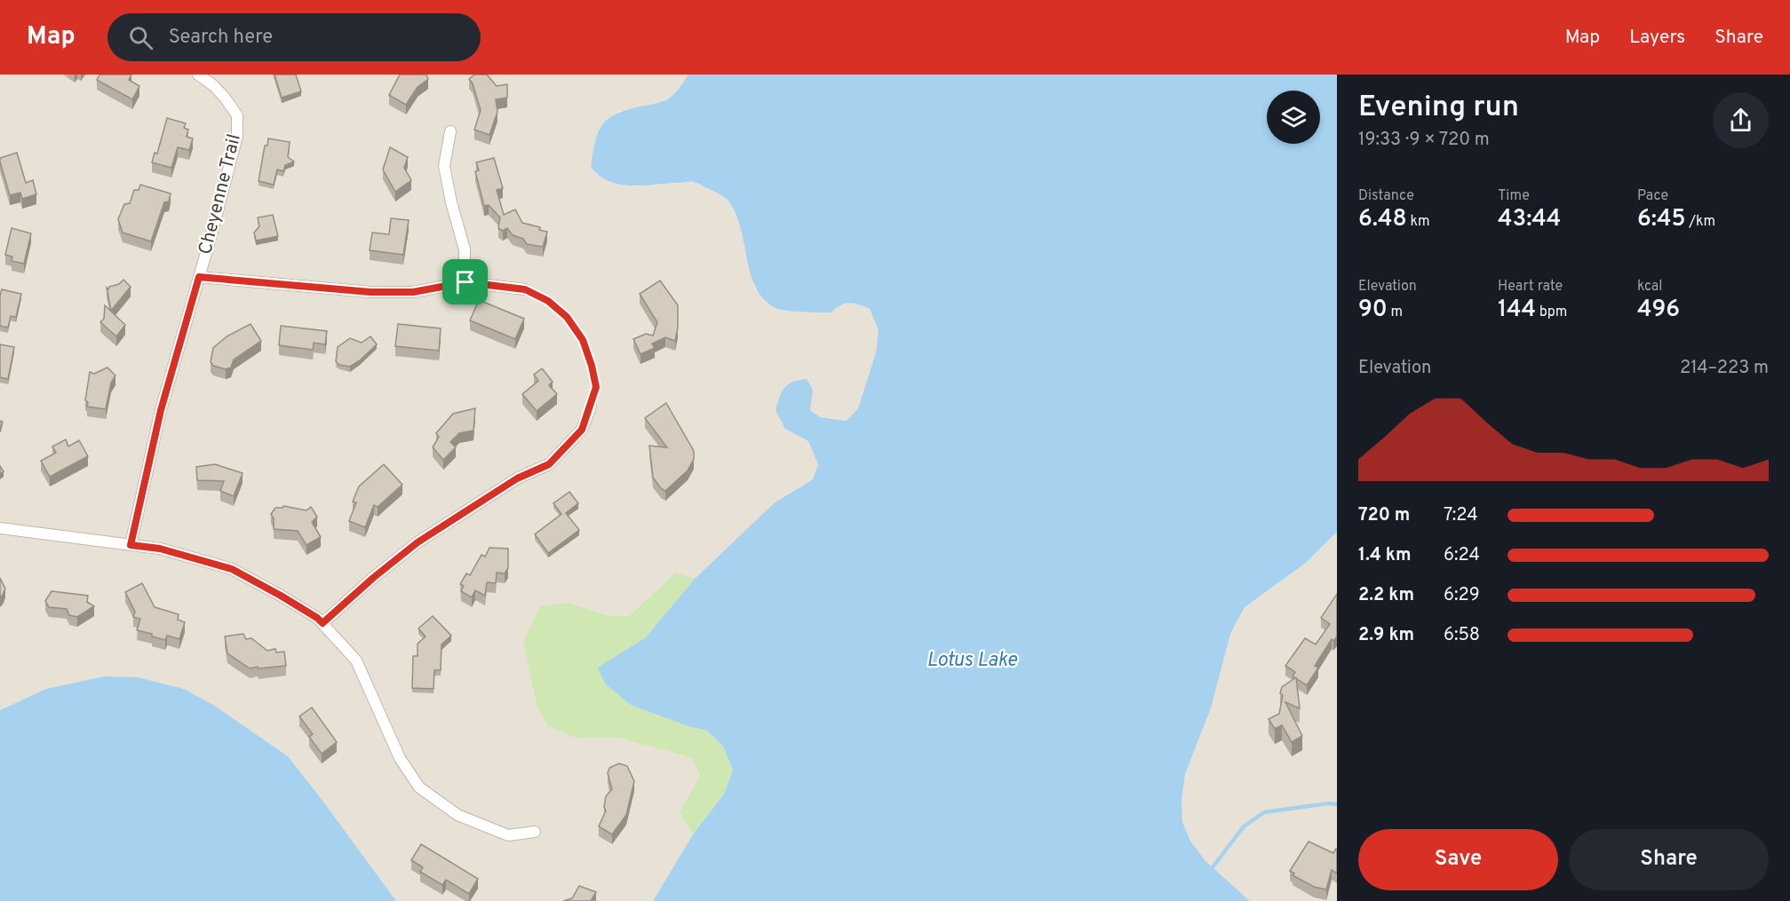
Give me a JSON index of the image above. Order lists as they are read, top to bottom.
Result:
{
  "streets": {
    "street": ["Cheyenne Trail"]
  },
  "water": ["Lotus Lake"],
  "page": {
    "header": "Map",
    "search": "Search here",
    "nav": ["Map", "Layers", "Share"],
    "heading": ["Evening run", "19:33 · 9 × 720 m"],
    "stats": [
      ["Distance", "6.48 km"],
      ["Time", "43:44"],
      ["Pace", "6:45 /km"],
      ["Elevation", "90 m"],
      ["Heart rate", "144 bpm"],
      ["kcal", "496"]
    ],
    "chart": ["Elevation", "214–223 m"],
    "list": [
      {
        "name": "720 m",
        "note": "7:24"
      },
      {
        "name": "1.4 km",
        "note": "6:24"
      },
      {
        "name": "2.2 km",
        "note": "6:29"
      },
      {
        "name": "2.9 km",
        "note": "6:58"
      }
    ],
    "buttons": ["Save", "Share"]
  }
}
